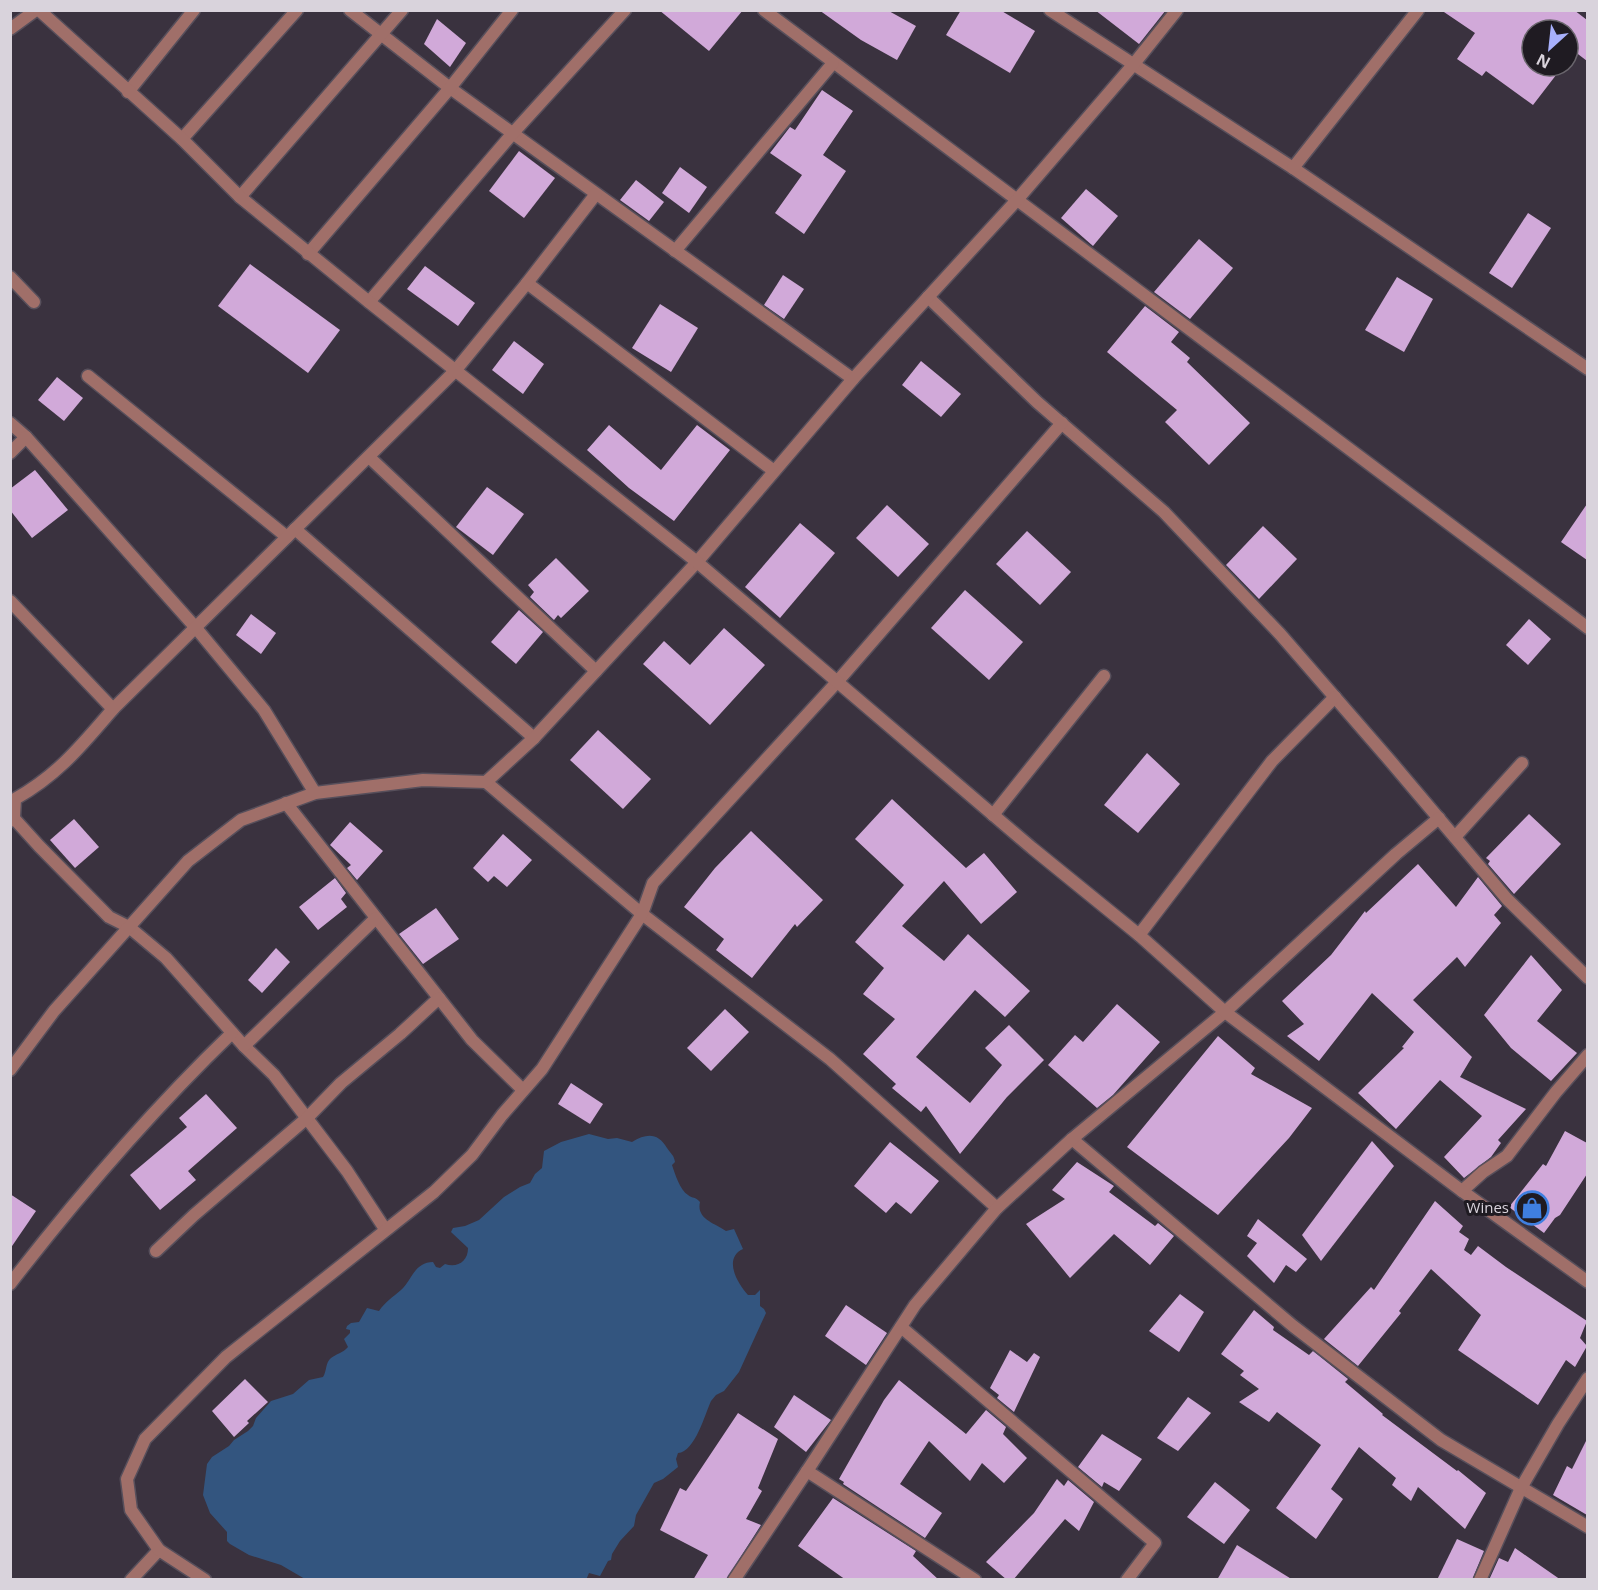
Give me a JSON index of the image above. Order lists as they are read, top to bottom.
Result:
{
  "places": {
    "shop": ["Wines"]
  },
  "north": "bottom left"
}
